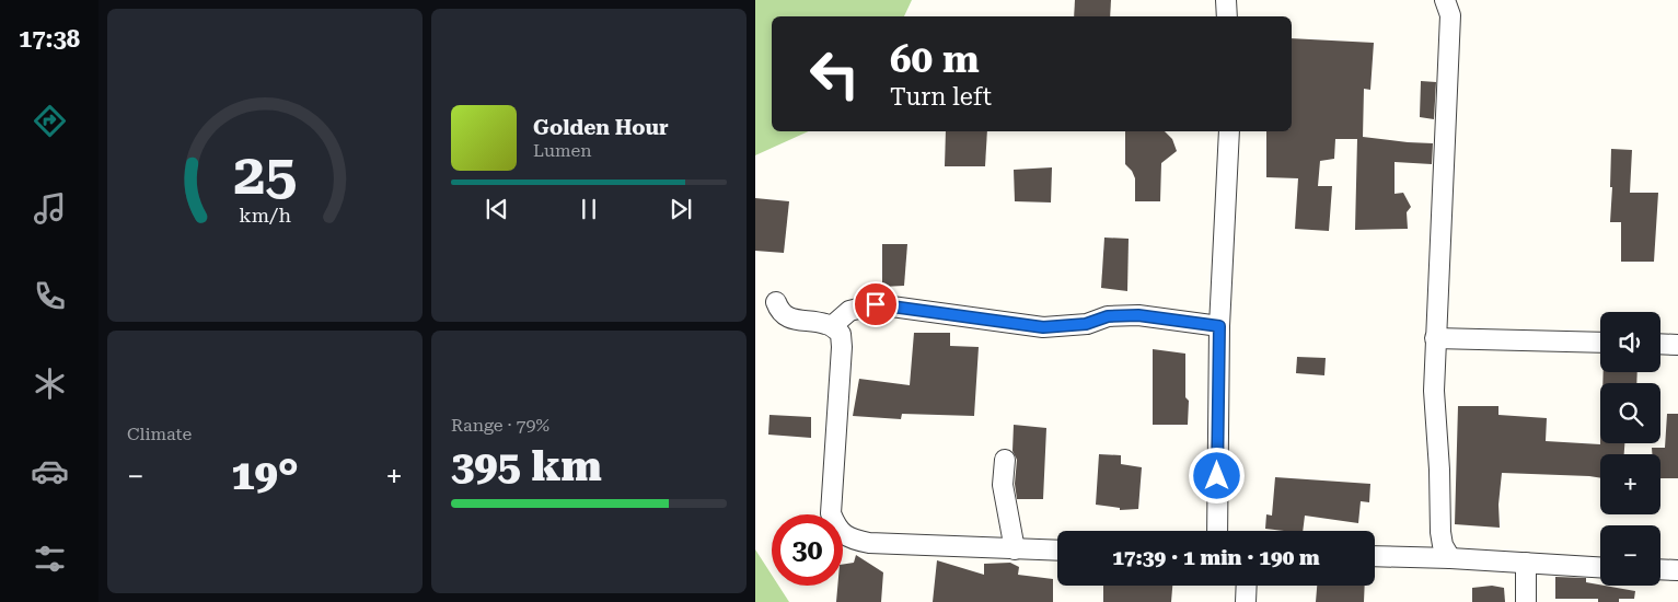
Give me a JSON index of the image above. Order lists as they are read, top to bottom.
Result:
{
  "page": {
    "tabs": "17:38",
    "turn": ["60 m", "Turn left"],
    "song": ["Golden Hour", "Lumen"],
    "map_buttons": ["+", "−"],
    "tile": [
      "Climate",
      ["Range · 79%", "395 km"]
    ],
    "heat": ["−", "19°", "+"],
    "limit": "30",
    "trip": "17:39 · 1 min · 190 m",
    "gauge": ["25", "km/h"]
  }
}
